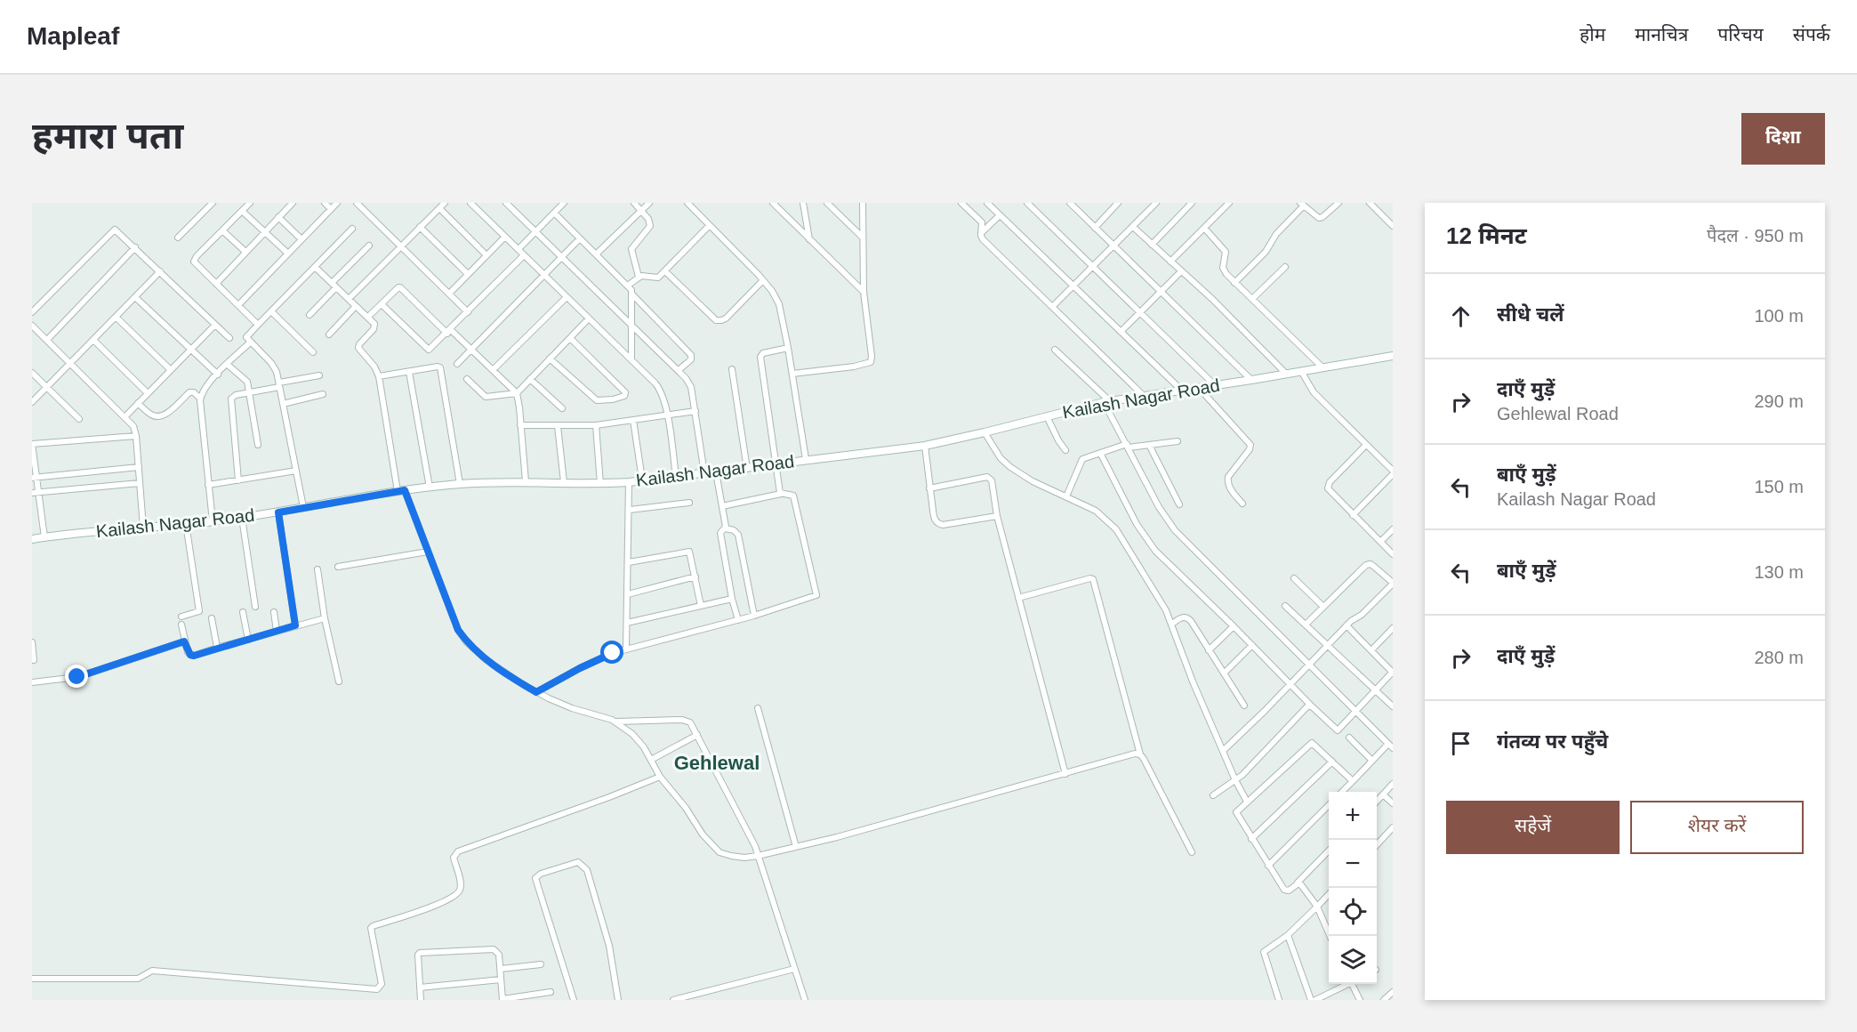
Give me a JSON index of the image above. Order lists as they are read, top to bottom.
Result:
{
  "streets": {
    "street": ["Kailash Nagar Road"]
  },
  "districts": ["Gehlewal"],
  "page": {
    "header": "Mapleaf",
    "nav": [
      "होम",
      "मानचित्र",
      "परिचय",
      "संपर्क"
    ],
    "buttons": [
      "दिशा",
      ["सहेजें", "शेयर करें"]
    ],
    "title": "हमारा पता",
    "heading": ["12 मिनट", "पैदल · 950 m"],
    "list": [
      ["सीधे चलें", "100 m"],
      ["दाएँ मुड़ें", "Gehlewal Road", "290 m"],
      ["बाएँ मुड़ें", "Kailash Nagar Road", "150 m"],
      ["बाएँ मुड़ें", "130 m"],
      ["दाएँ मुड़ें", "280 m"],
      "गंतव्य पर पहुँचे"
    ],
    "map_buttons": ["+", "−"]
  }
}
